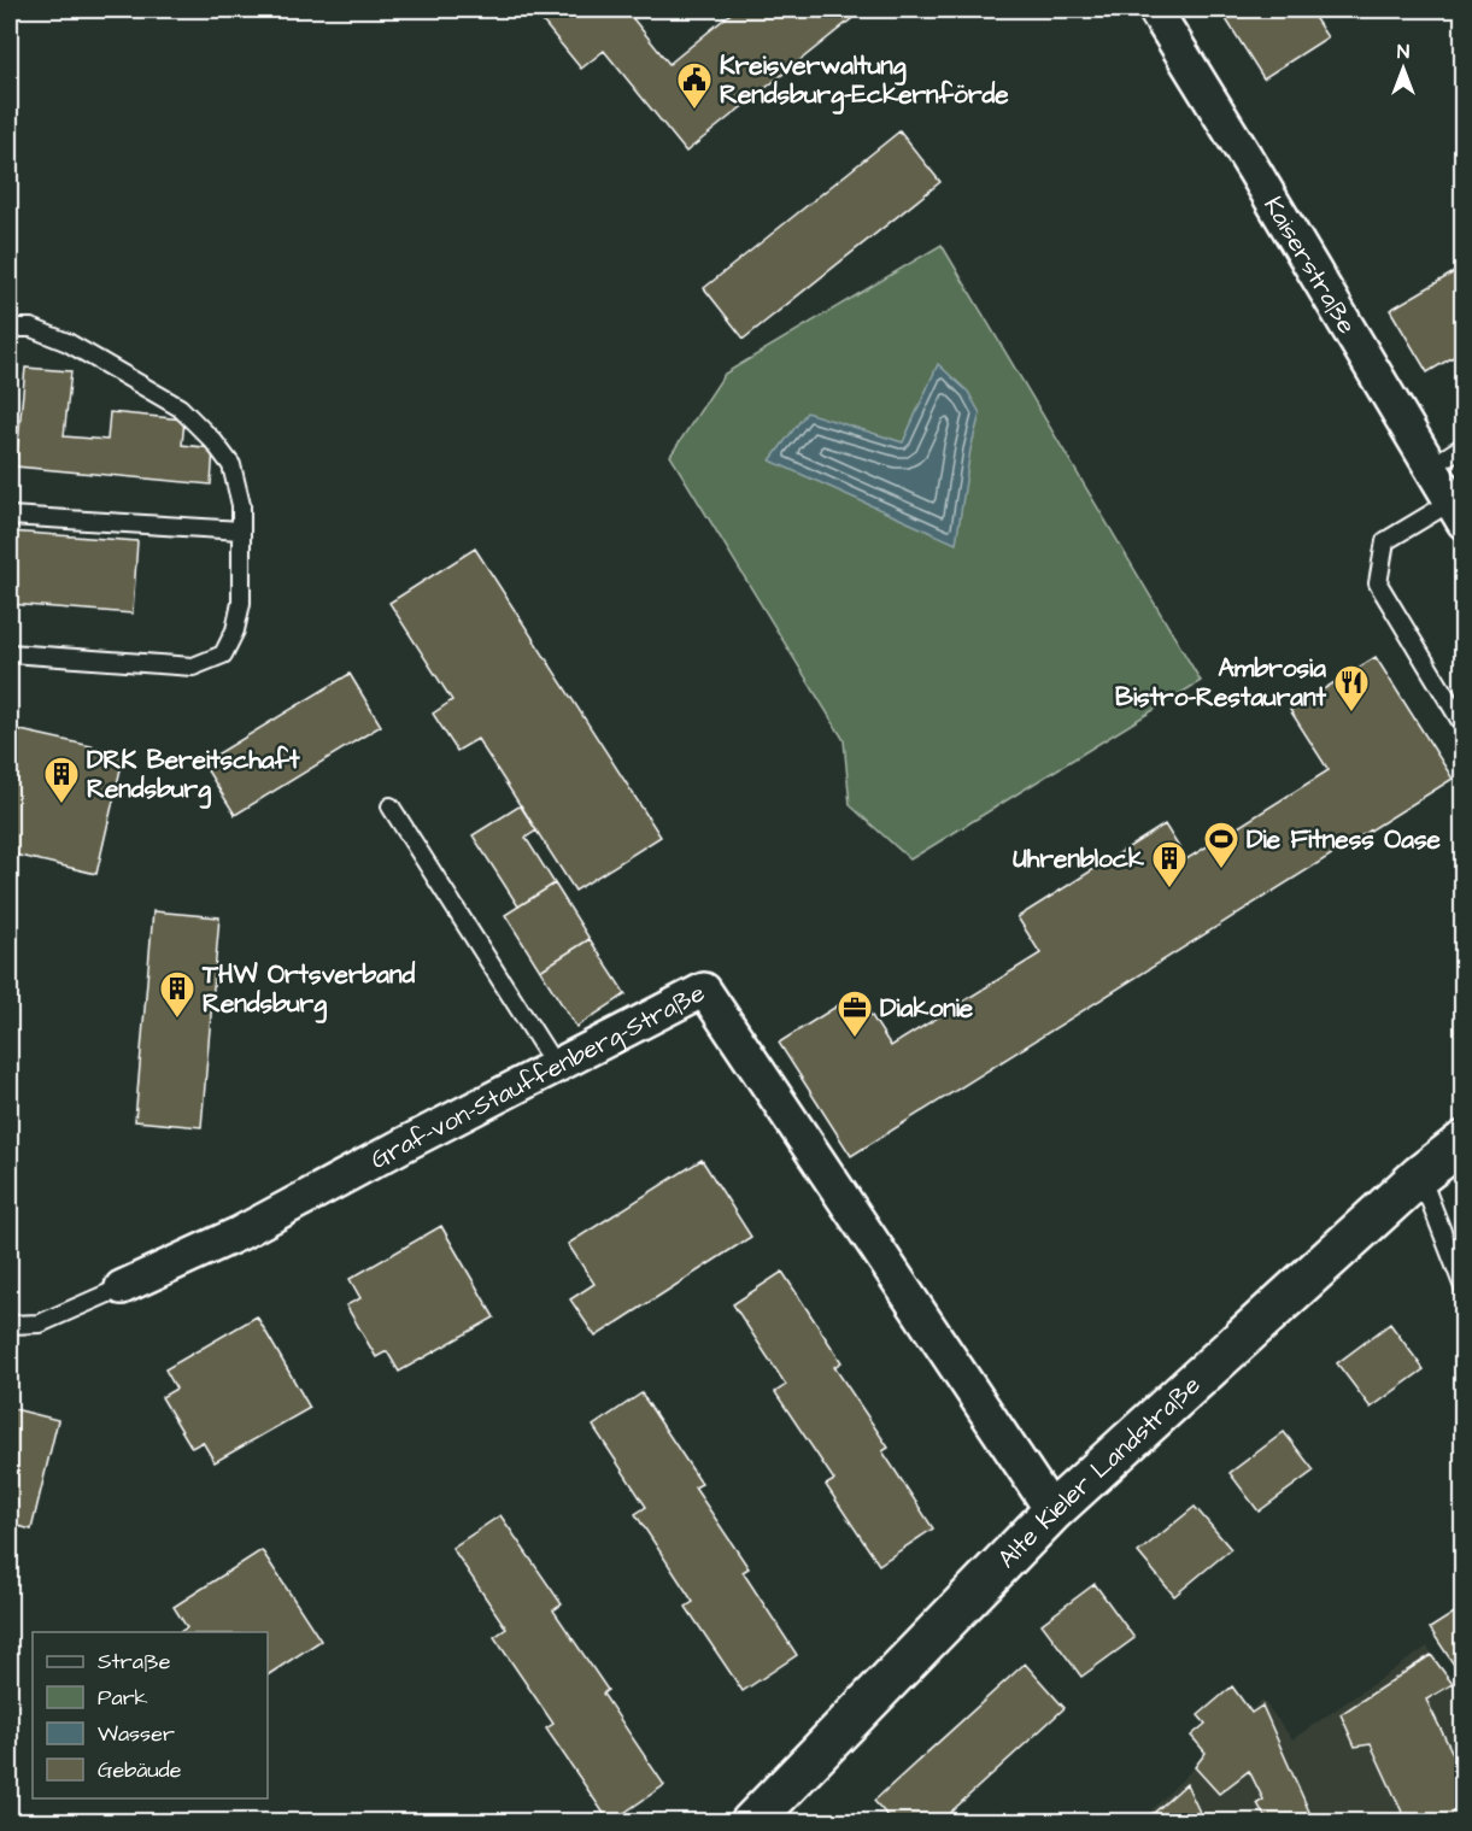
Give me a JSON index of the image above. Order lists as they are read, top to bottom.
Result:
{
  "streets": {
    "street": ["Kaiserstraße", "Graf-von-Stauffenberg-Straße", "Alte Kieler Landstraße"]
  },
  "crossings": [
    ["Graf-von-Stauffenberg-Straße", "Alte Kieler Landstraße"]
  ],
  "places": {
    "public building": ["Kreisverwaltung Rendsburg-Eckernförde"],
    "restaurant": ["Ambrosia Bistro-Restaurant"],
    "building": ["DRK Bereitschaft Rendsburg", "Uhrenblock", "THW Ortsverband Rendsburg"],
    "sports": ["Die Fitness Oase"],
    "office": ["Diakonie"]
  },
  "legend": [
    "Straße",
    "Park",
    "Wasser",
    "Gebäude"
  ],
  "north": "top"
}
